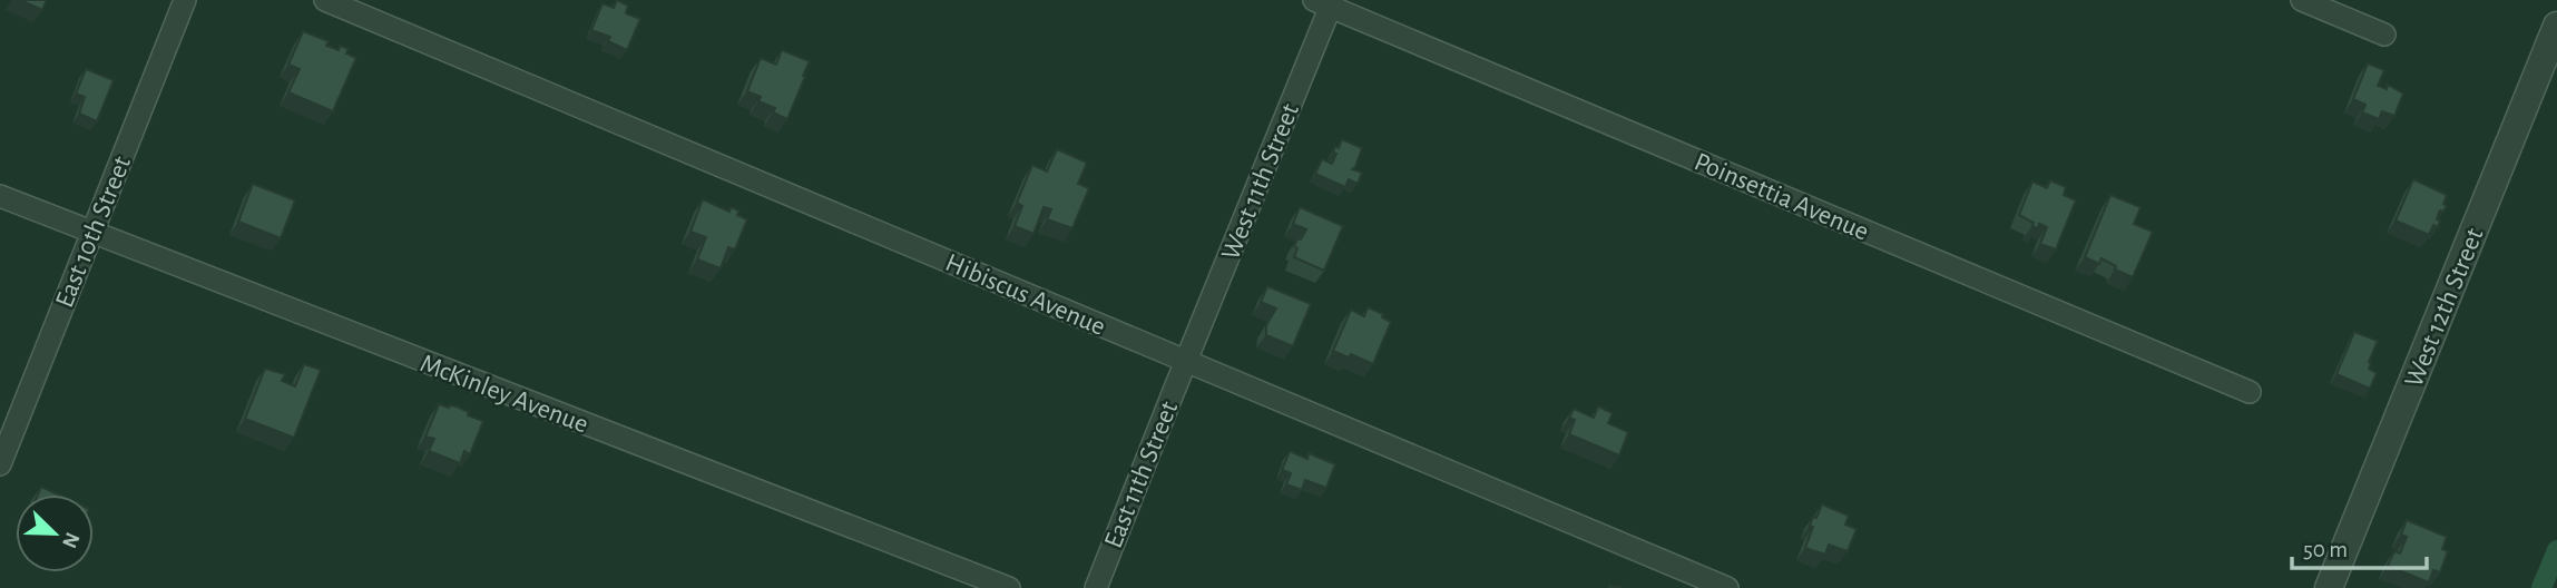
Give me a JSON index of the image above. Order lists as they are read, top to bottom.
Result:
{
  "streets": {
    "street": [
      "West 11th Street",
      "Poinsettia Avenue",
      "East 10th Street",
      "Hibiscus Avenue",
      "West 12th Street",
      "McKinley Avenue",
      "East 11th Street"
    ]
  },
  "crossings": [
    ["West 11th Street", "Poinsettia Avenue"],
    ["West 11th Street", "Hibiscus Avenue"],
    ["West 11th Street", "East 11th Street"],
    ["East 10th Street", "McKinley Avenue"],
    ["Hibiscus Avenue", "East 11th Street"]
  ],
  "scale_bar": "50 m",
  "north": "bottom right"
}
